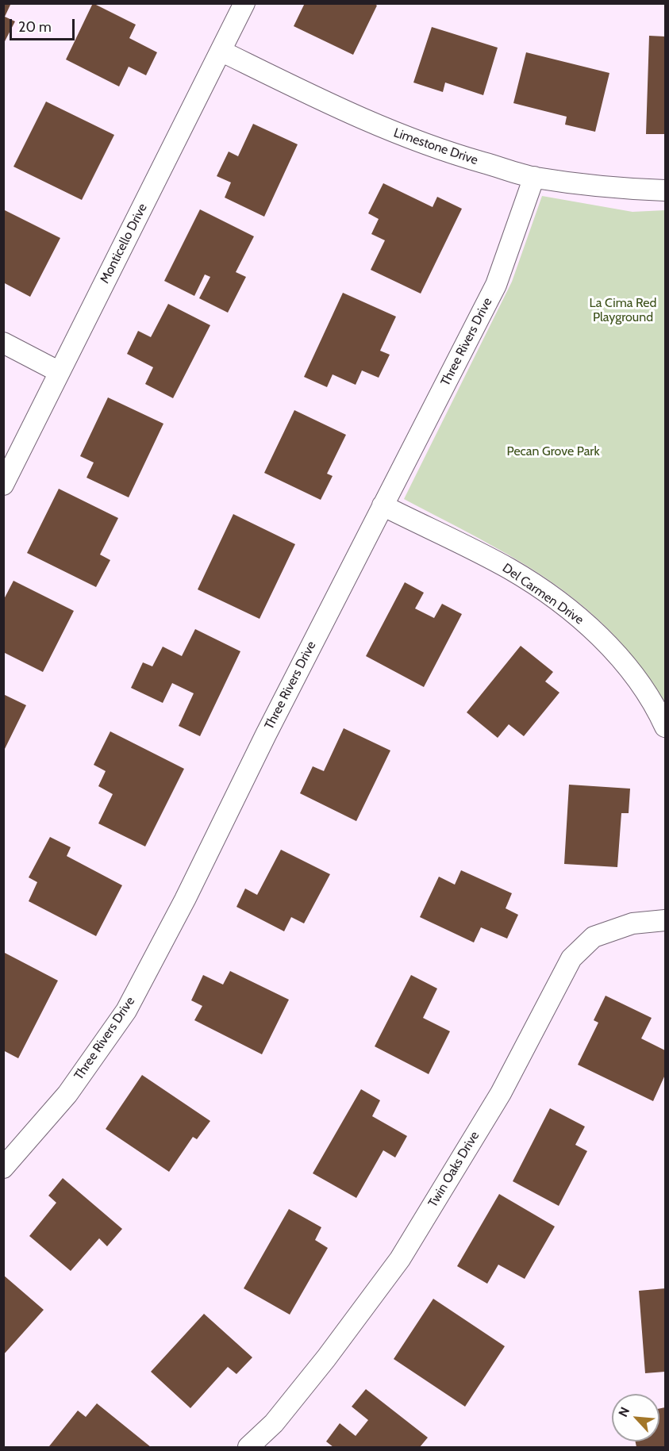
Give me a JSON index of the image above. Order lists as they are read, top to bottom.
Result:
{
  "streets": {
    "street": [
      "Limestone Drive",
      "Monticello Drive",
      "Three Rivers Drive",
      "Del Carmen Drive",
      "Twin Oaks Drive"
    ]
  },
  "crossings": [
    ["Limestone Drive", "Monticello Drive"],
    ["Limestone Drive", "Three Rivers Drive"],
    ["Three Rivers Drive", "Del Carmen Drive"]
  ],
  "parks": ["La Cima Red Playground", "Pecan Grove Park"],
  "scale_bar": "20 m",
  "north": "top left"
}
